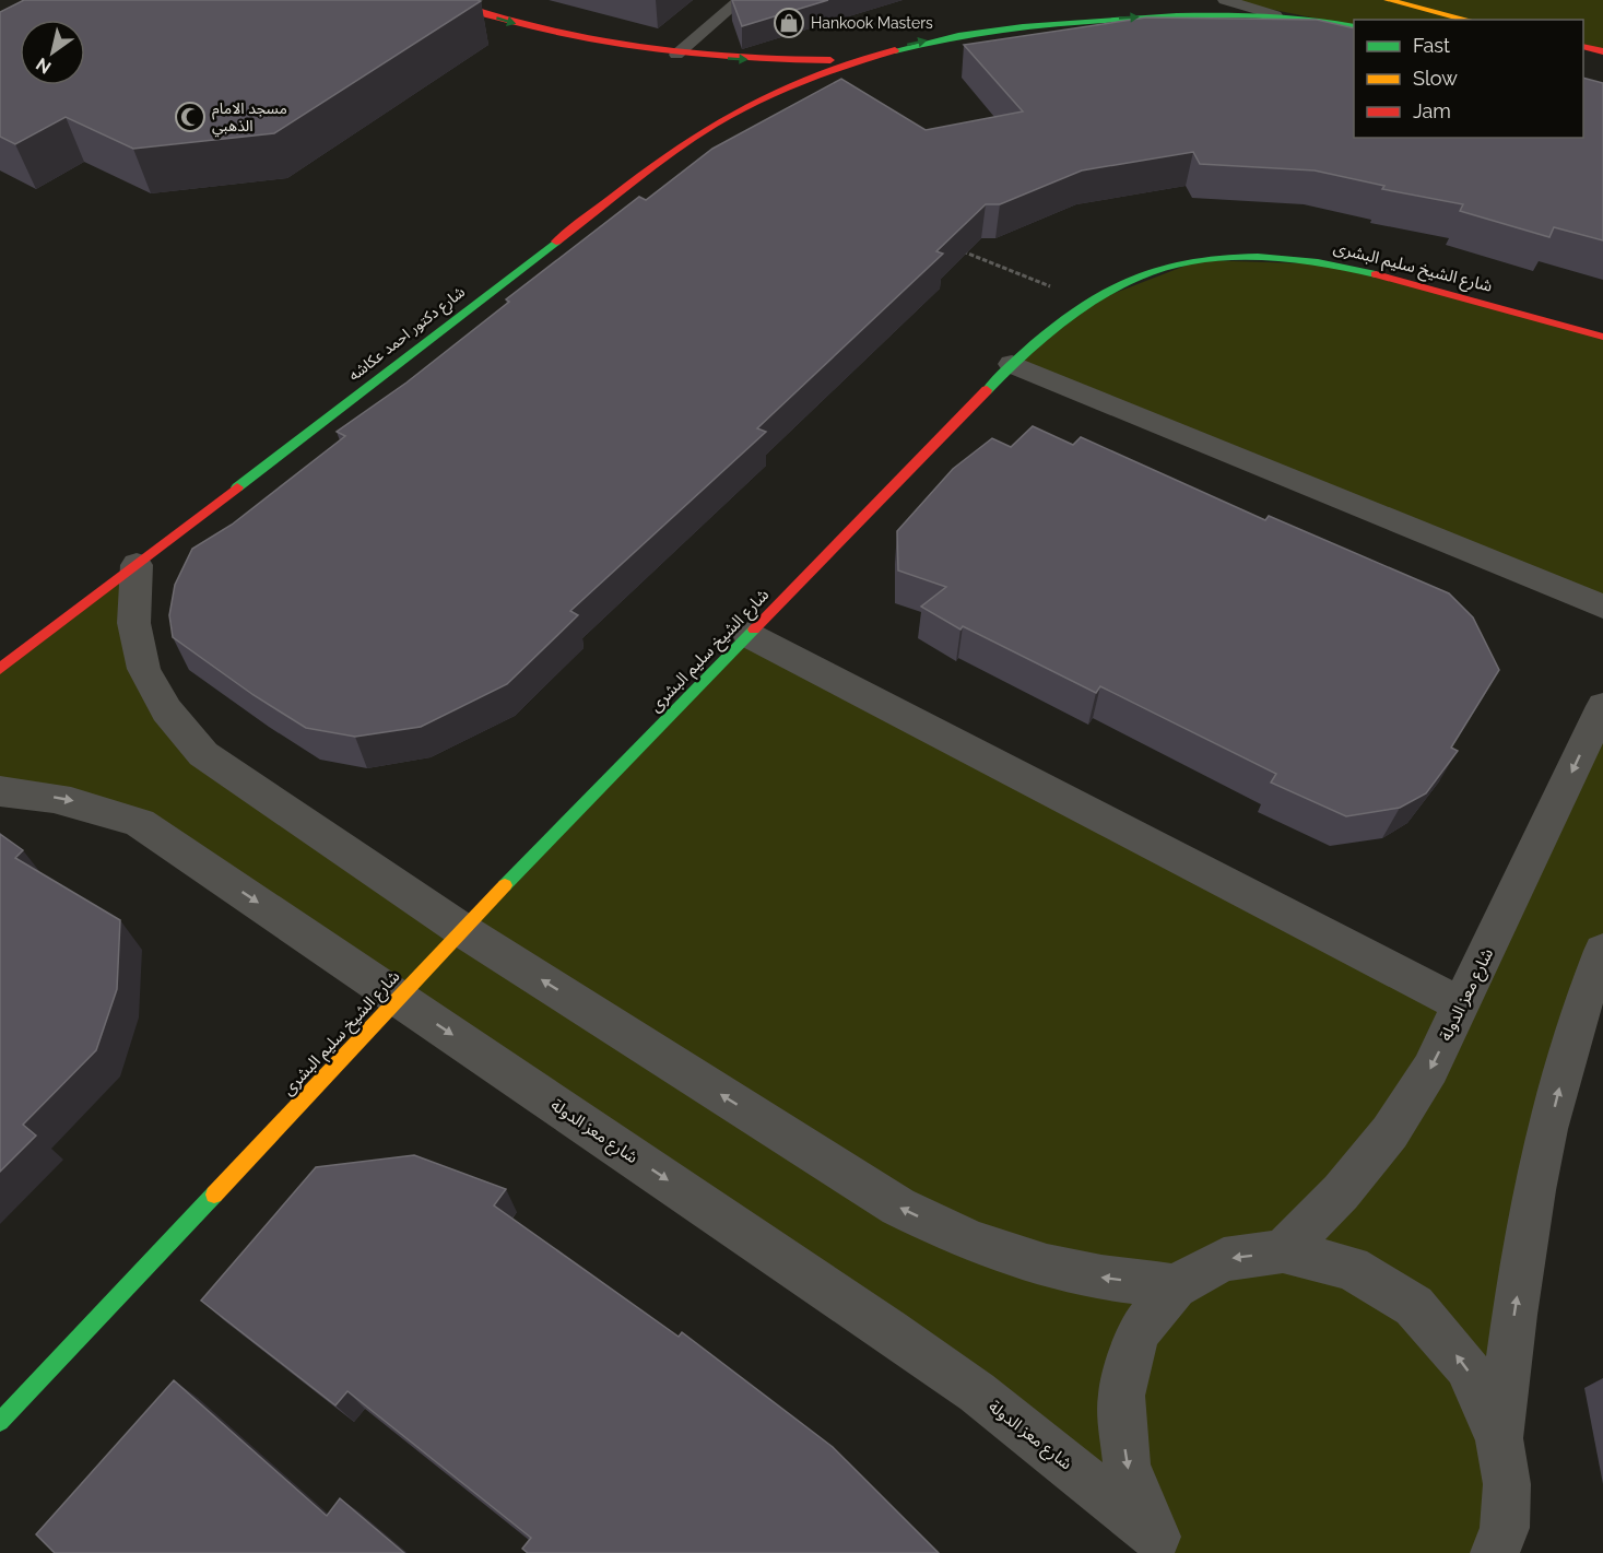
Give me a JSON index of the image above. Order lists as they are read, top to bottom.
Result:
{
  "streets": {
    "street": ["شارع الشيخ سليم البشرى", "شارع دكتور احمد عكاشه", "شارع معز الدولة"]
  },
  "crossings": [
    ["شارع الشيخ سليم البشرى", "شارع معز الدولة"]
  ],
  "places": {
    "shop": ["Hankook Masters"],
    "mosque": ["مسجد الامام الذهبي"]
  },
  "legend": ["Fast", "Slow", "Jam"],
  "north": "bottom left"
}
